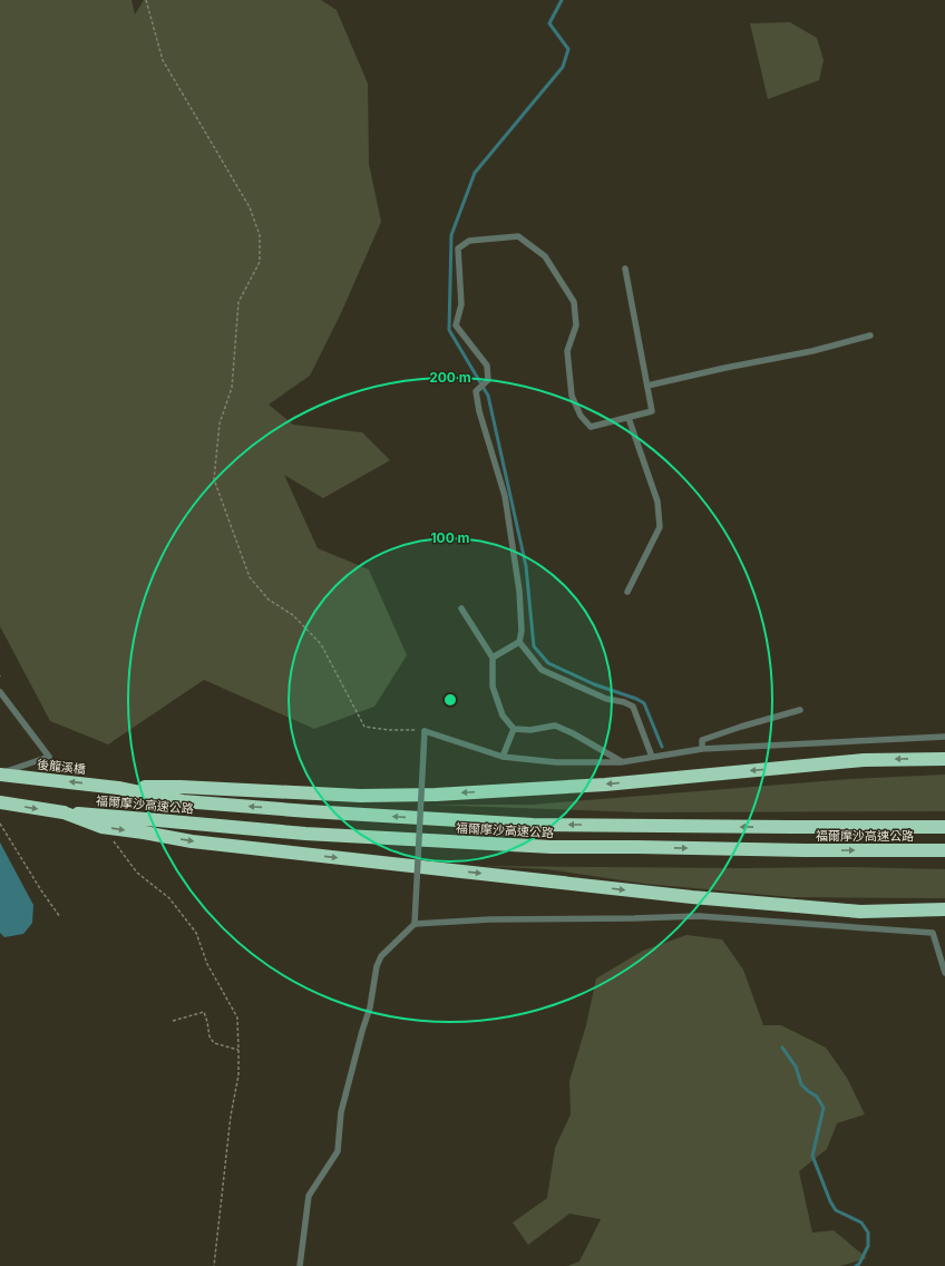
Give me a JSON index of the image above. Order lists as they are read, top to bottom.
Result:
{
  "streets": {
    "highway": ["後龍溪橋", "福爾摩沙高速公路"]
  },
  "crossings": [
    ["後龍溪橋", "福爾摩沙高速公路"]
  ],
  "rings": ["200 m", "100 m"]
}
